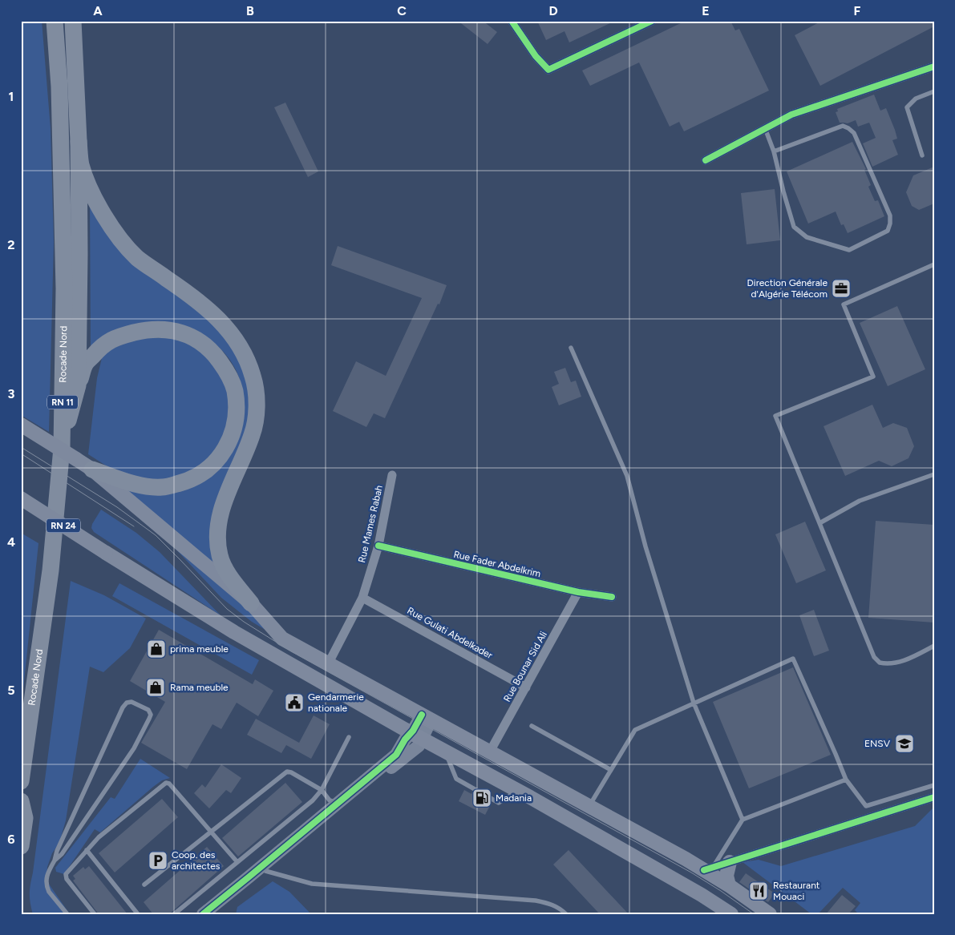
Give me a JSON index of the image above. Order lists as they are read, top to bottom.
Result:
{
  "streets": {
    "highway": ["Rocade Nord", "RN 11"],
    "main road": ["RN 24"],
    "street": [
      "Rue Mames Rabah",
      "Rue Fader Abdelkrim",
      "Rue Gulati Abdelkader",
      "Rue Bounar Sid Ali"
    ]
  },
  "crossings": [
    ["Rue Mames Rabah", "Rue Fader Abdelkrim"],
    ["Rue Mames Rabah", "Rue Gulati Abdelkader"],
    ["Rue Fader Abdelkrim", "Rue Bounar Sid Ali"],
    ["Rue Gulati Abdelkader", "Rue Bounar Sid Ali"]
  ],
  "places": {
    "office": ["Direction Générale d'Algérie Télécom"],
    "shop": ["prima meuble", "Rama meuble"],
    "public building": ["Gendarmerie nationale"],
    "school or university": ["ENSV"],
    "fuel station": ["Madania"],
    "parking": ["Coop. des architectes"],
    "restaurant": ["Restaurant Mouaci"]
  },
  "grid": {
    "columns": [
      "A",
      "B",
      "C",
      "D",
      "E",
      "F"
    ],
    "rows": [
      "1",
      "2",
      "3",
      "4",
      "5",
      "6"
    ]
  }
}
